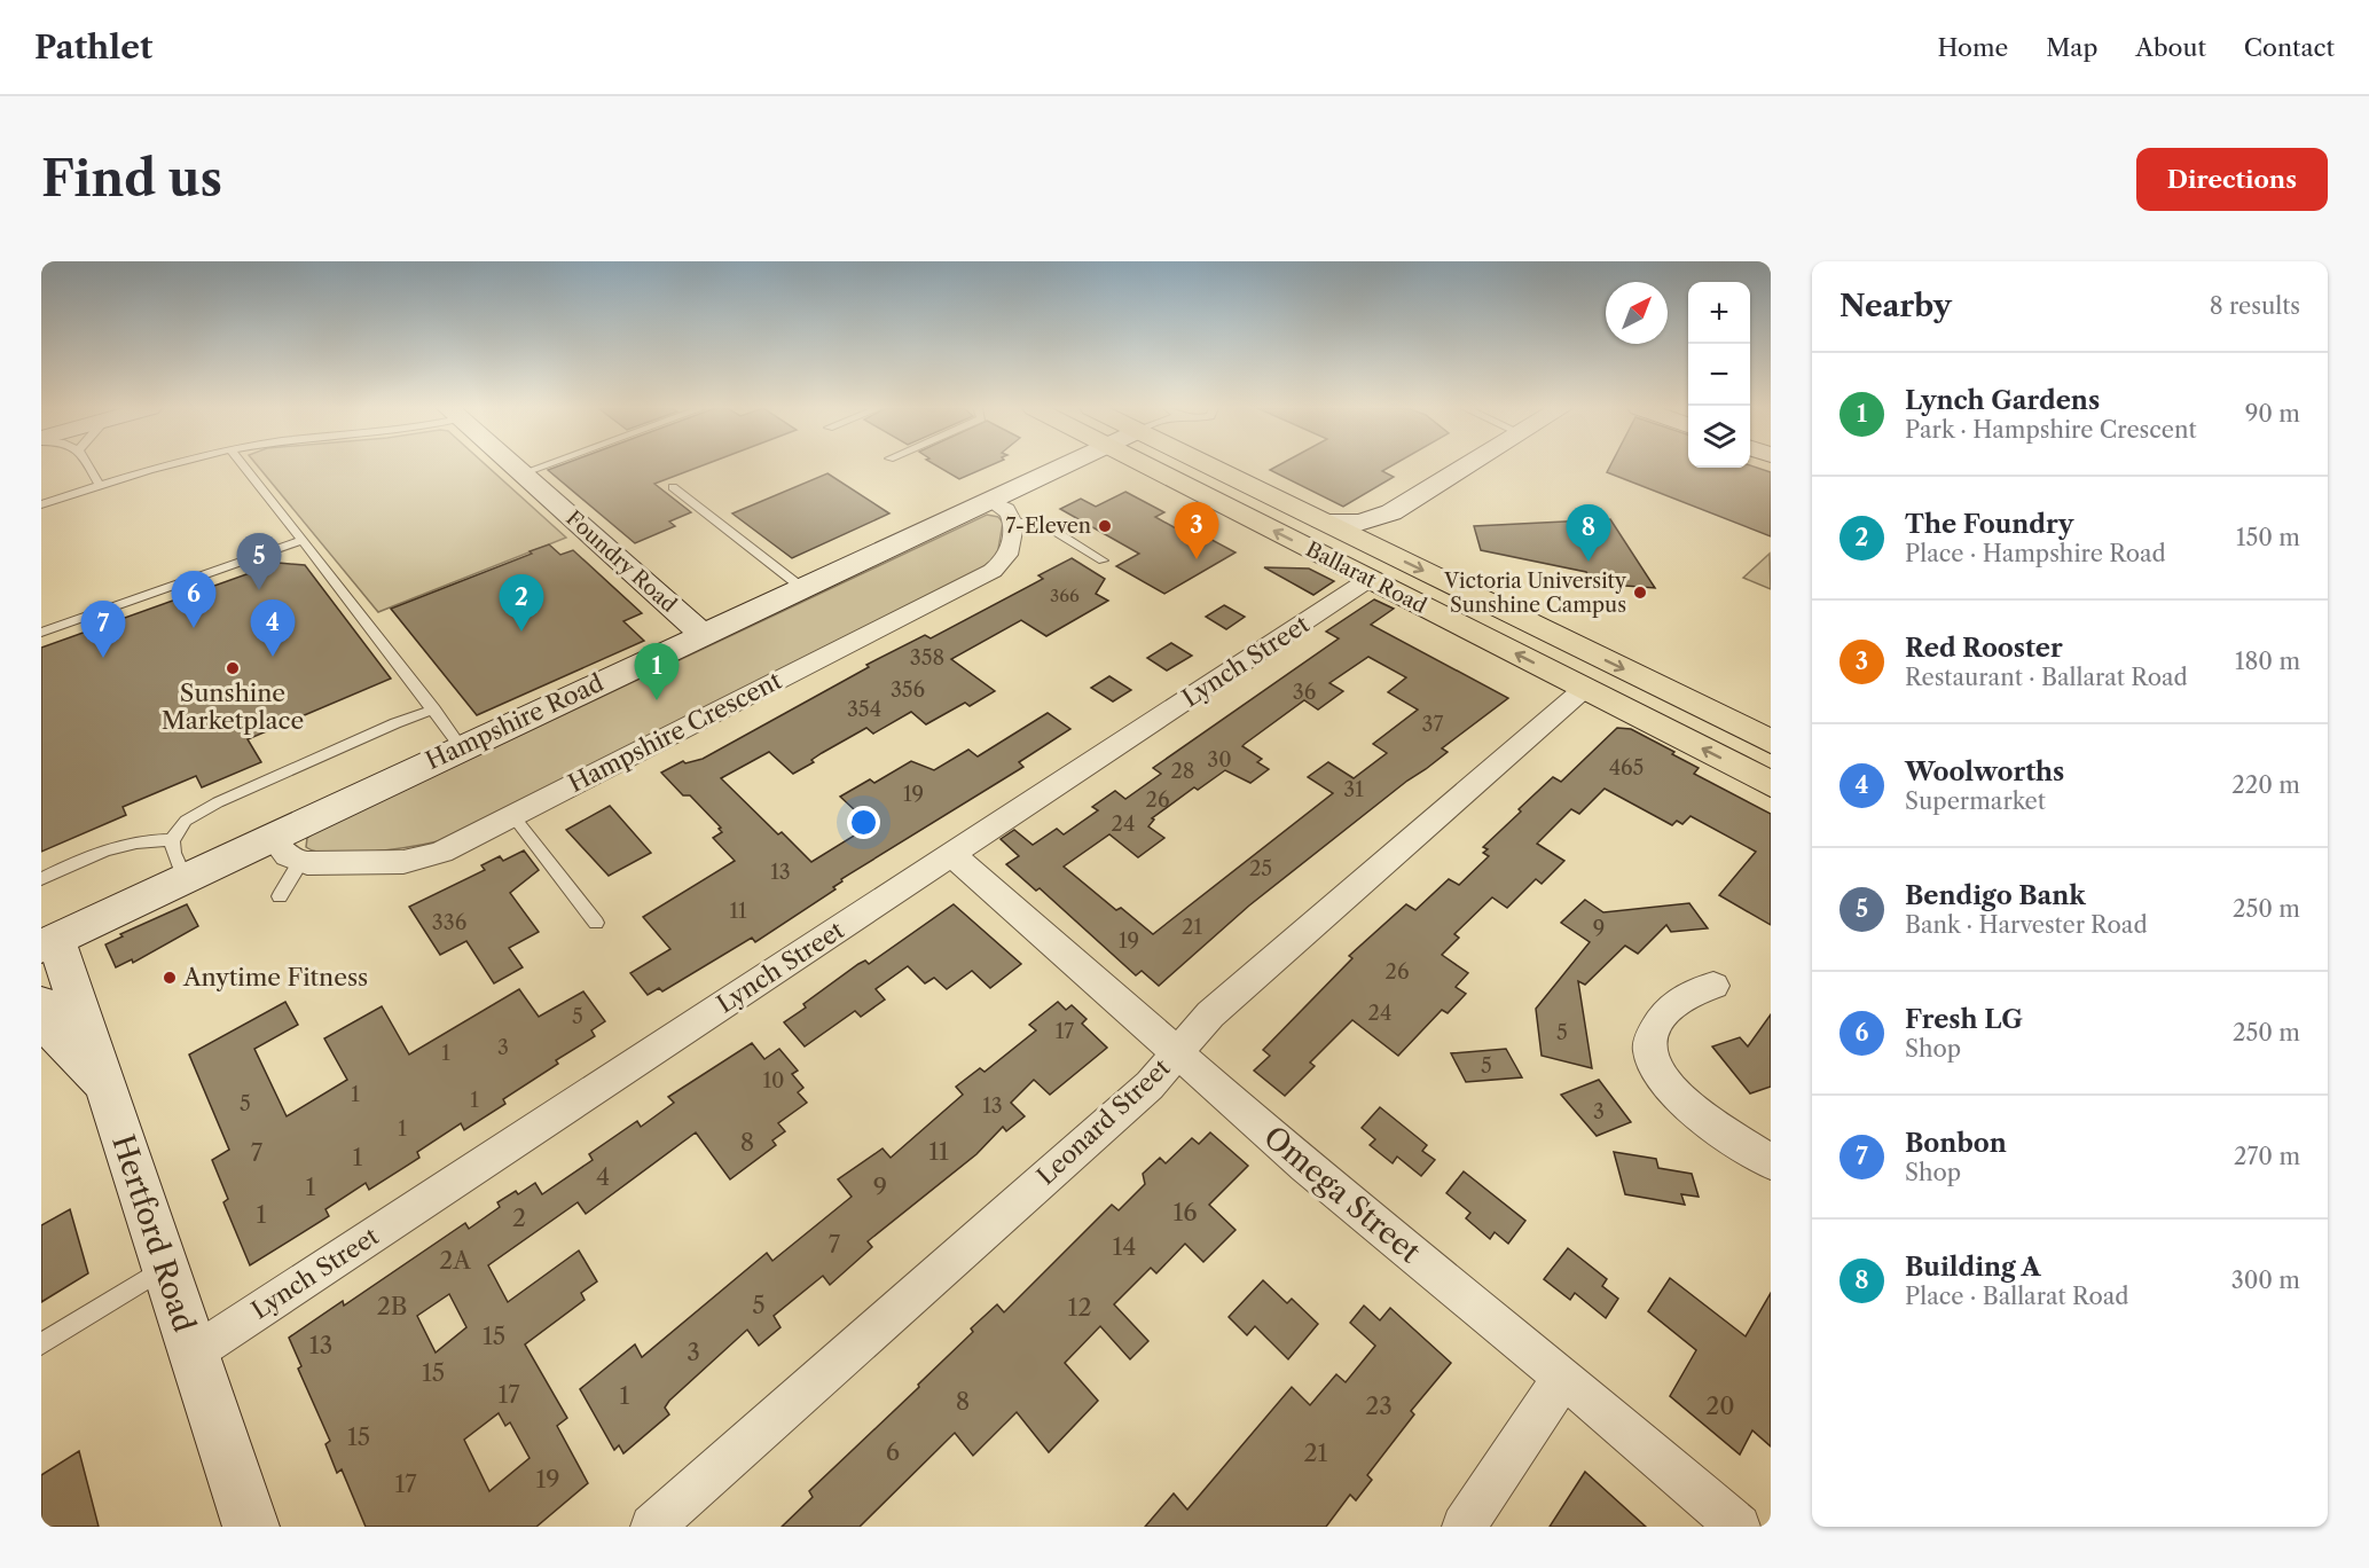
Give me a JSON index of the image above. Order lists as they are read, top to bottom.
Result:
{
  "streets": {
    "highway": ["Ballarat Road"],
    "street": [
      "Foundry Road",
      "Lynch Street",
      "Hampshire Road",
      "Hampshire Crescent",
      "Leonard Street",
      "Omega Street",
      "Hertford Road"
    ]
  },
  "crossings": [
    ["Foundry Road", "Hampshire Road"],
    ["Ballarat Road", "Lynch Street"],
    ["Ballarat Road", "Leonard Street"],
    ["Lynch Street", "Omega Street"],
    ["Lynch Street", "Hertford Road"],
    ["Hampshire Road", "Hertford Road"],
    ["Leonard Street", "Omega Street"]
  ],
  "places": [
    "7-Eleven",
    "Victoria University Sunshine Campus",
    "Sunshine Marketplace",
    "Anytime Fitness"
  ],
  "house_numbers": [
    "366",
    "358",
    "356",
    "36",
    "354",
    "37",
    "30",
    "465",
    "28",
    "31",
    "19",
    "26",
    "24",
    "25",
    "13",
    "11",
    "336",
    "21",
    "9",
    "19",
    "26",
    "24",
    "5",
    "17",
    "5",
    "3",
    "1",
    "5",
    "10",
    "1",
    "1",
    "5",
    "13",
    "3",
    "1",
    "8",
    "11",
    "7",
    "1",
    "4",
    "1",
    "9",
    "16",
    "1",
    "2",
    "7",
    "14",
    "2A",
    "5",
    "2B",
    "12",
    "15",
    "13",
    "3",
    "15",
    "17",
    "1",
    "8",
    "23",
    "20",
    "15",
    "6",
    "21",
    "19",
    "17"
  ],
  "north": "top right",
  "page": {
    "header": "Pathlet",
    "nav": [
      "Home",
      "Map",
      "About",
      "Contact"
    ],
    "buttons": "Directions",
    "title": "Find us",
    "heading": ["Nearby", "8 results"],
    "map_buttons": ["+", "−"],
    "list": [
      {
        "mark": "1",
        "name": "Lynch Gardens",
        "note": "Park · Hampshire Crescent",
        "value": "90 m"
      },
      {
        "mark": "2",
        "name": "The Foundry",
        "note": "Place · Hampshire Road",
        "value": "150 m"
      },
      {
        "mark": "3",
        "name": "Red Rooster",
        "note": "Restaurant · Ballarat Road",
        "value": "180 m"
      },
      {
        "mark": "4",
        "name": "Woolworths",
        "note": "Supermarket",
        "value": "220 m"
      },
      {
        "mark": "5",
        "name": "Bendigo Bank",
        "note": "Bank · Harvester Road",
        "value": "250 m"
      },
      {
        "mark": "6",
        "name": "Fresh LG",
        "note": "Shop",
        "value": "250 m"
      },
      {
        "mark": "7",
        "name": "Bonbon",
        "note": "Shop",
        "value": "270 m"
      },
      {
        "mark": "8",
        "name": "Building A",
        "note": "Place · Ballarat Road",
        "value": "300 m"
      }
    ],
    "pins": [
      "3",
      "8",
      "5",
      "6",
      "2",
      "4",
      "7",
      "1"
    ]
  }
}
